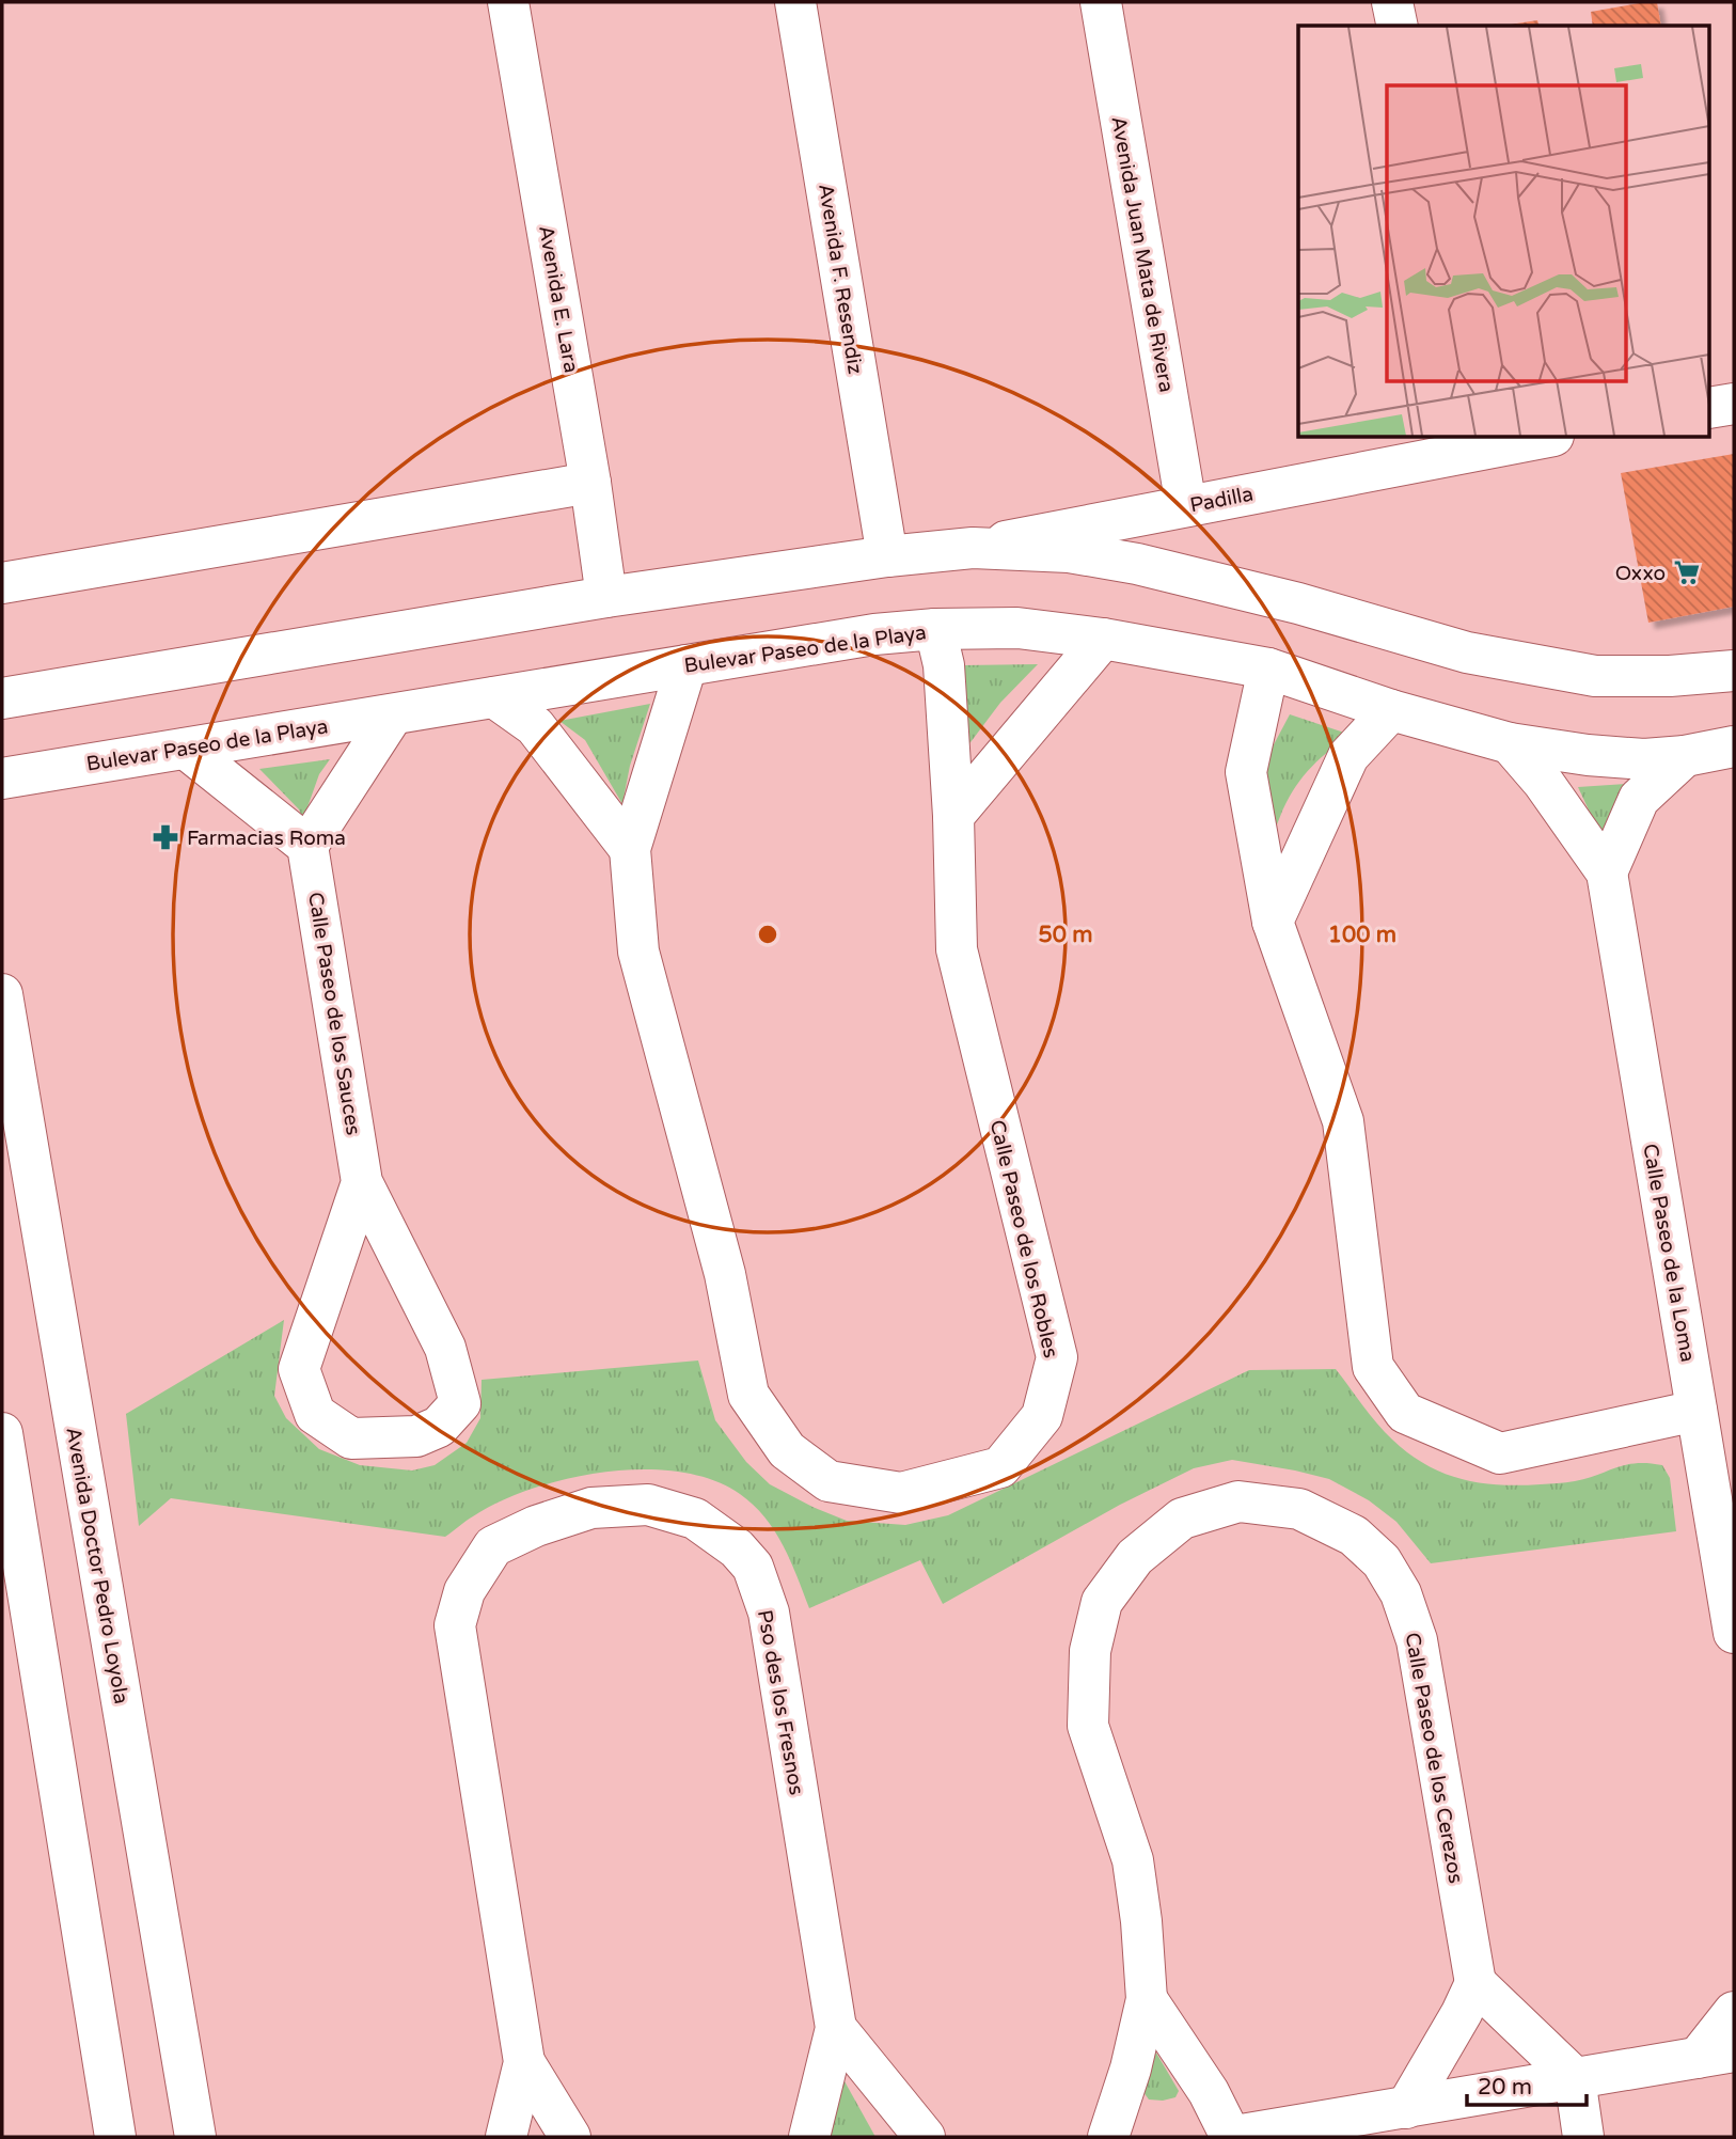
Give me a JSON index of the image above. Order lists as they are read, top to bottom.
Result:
{
  "streets": {
    "street": [
      "Avenida Juan Mata de Rivera",
      "Avenida F. Resendiz",
      "Avenida E. Lara",
      "Padilla",
      "Bulevar Paseo de la Playa",
      "Calle Paseo de los Sauces",
      "Calle Paseo de los Robles",
      "Calle Paseo de la Loma",
      "Avenida Doctor Pedro Loyola",
      "Pso des los Fresnos",
      "Calle Paseo de los Cerezos"
    ]
  },
  "crossings": [
    ["Avenida Juan Mata de Rivera", "Padilla"],
    ["Bulevar Paseo de la Playa", "Calle Paseo de los Robles"],
    ["Bulevar Paseo de la Playa", "Calle Paseo de la Loma"]
  ],
  "places": {
    "supermarket": ["Oxxo"],
    "pharmacy": ["Farmacias Roma"]
  },
  "scale_bar": "20 m",
  "rings": ["50 m", "100 m"]
}
